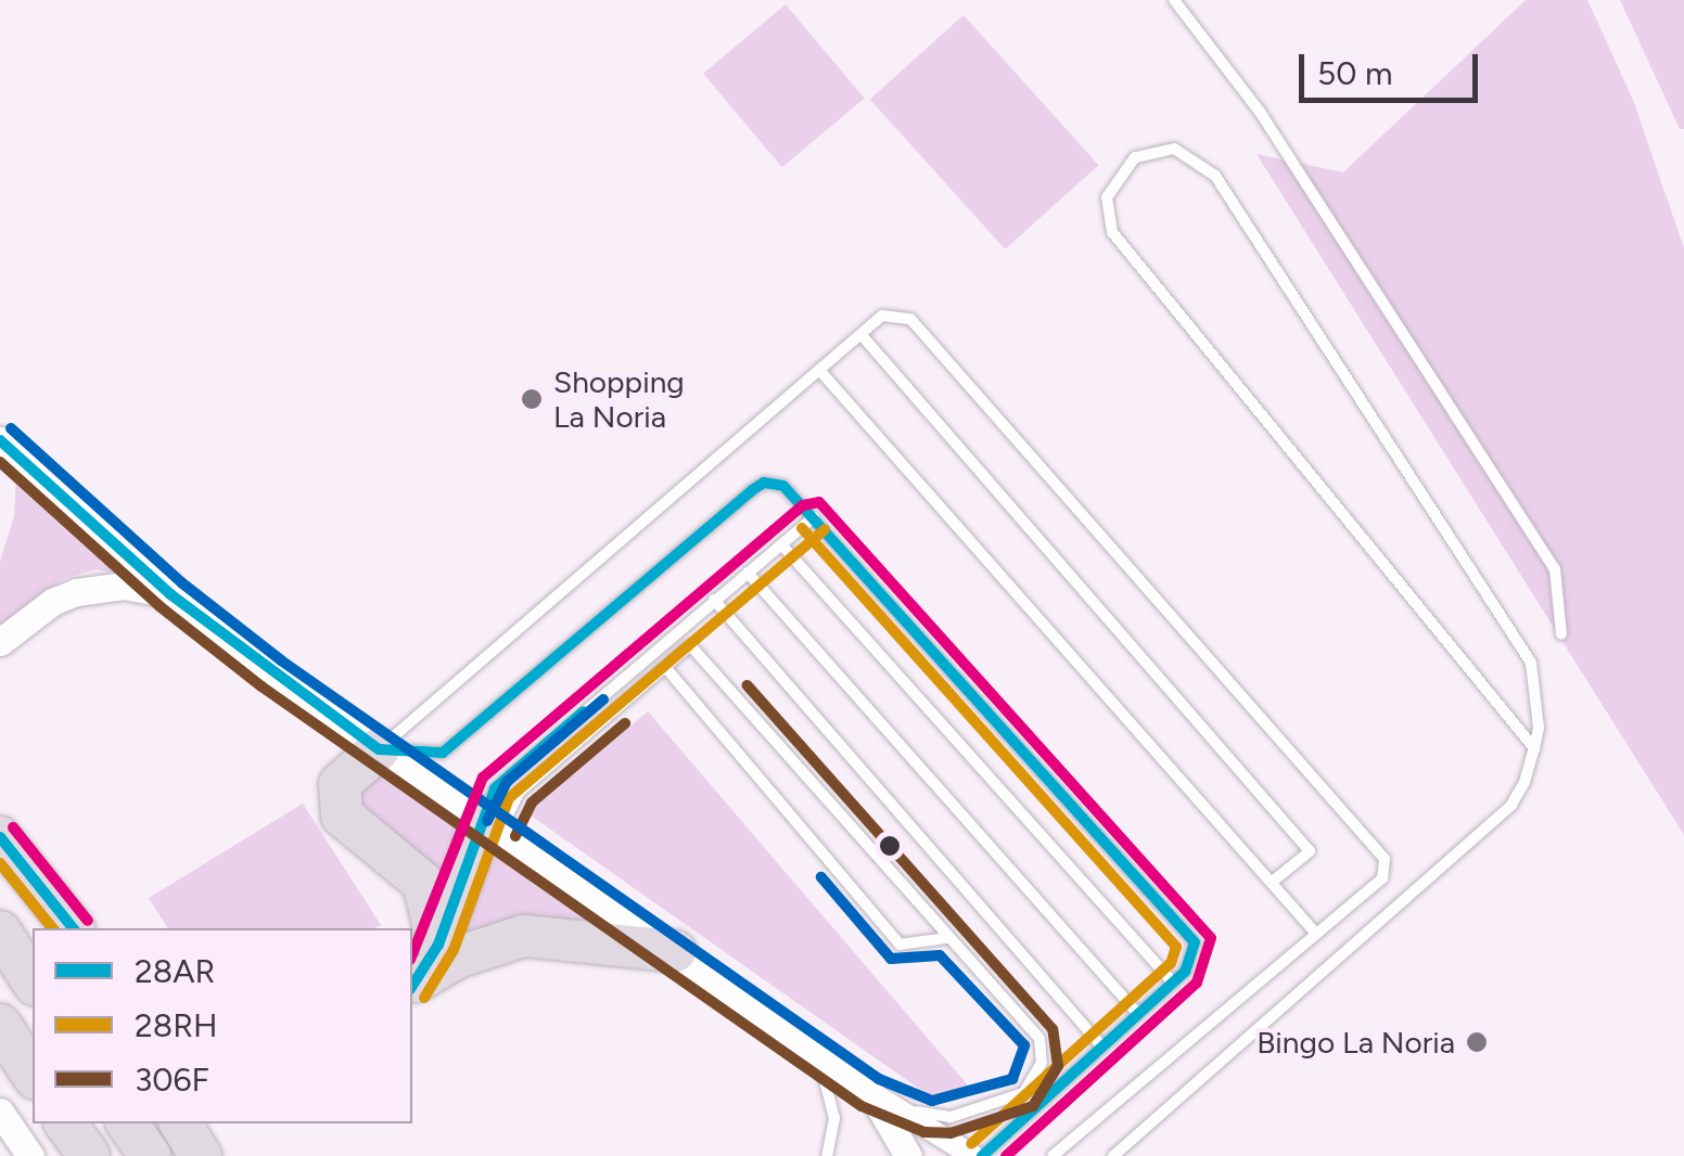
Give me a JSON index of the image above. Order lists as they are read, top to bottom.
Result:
{
  "places": ["Shopping La Noria", "Bingo La Noria"],
  "lines": ["transit line 28AR", "transit line 306F", "transit line 28RH"],
  "legend": ["28AR", "28RH", "306F"],
  "scale_bar": "50 m"
}
